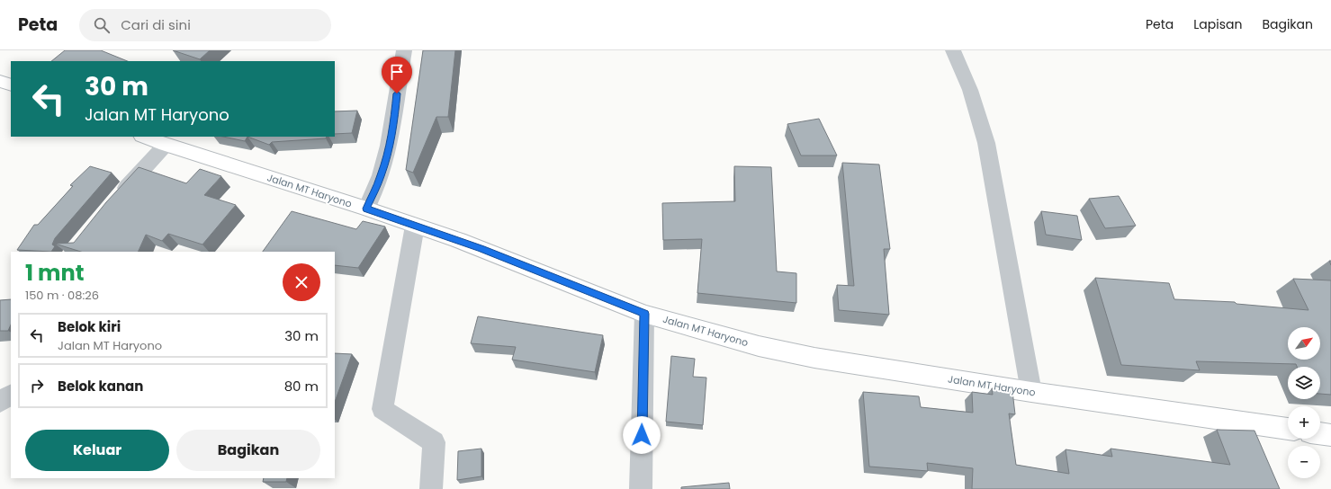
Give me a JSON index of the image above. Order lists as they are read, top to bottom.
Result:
{
  "streets": {
    "main road": ["Jalan MT Haryono"]
  },
  "north": "top right",
  "page": {
    "header": "Peta",
    "search": "Cari di sini",
    "nav": ["Peta", "Lapisan", "Bagikan"],
    "turn": ["30 m", "Jalan MT Haryono"],
    "heading": ["1 mnt", "150 m · 08:26"],
    "list": [
      {
        "name": "Belok kiri",
        "note": "Jalan MT Haryono",
        "value": "30 m"
      },
      {
        "name": "Belok kanan",
        "value": "80 m"
      }
    ],
    "map_buttons": ["+", "−"],
    "buttons": ["Keluar", "Bagikan"]
  }
}
